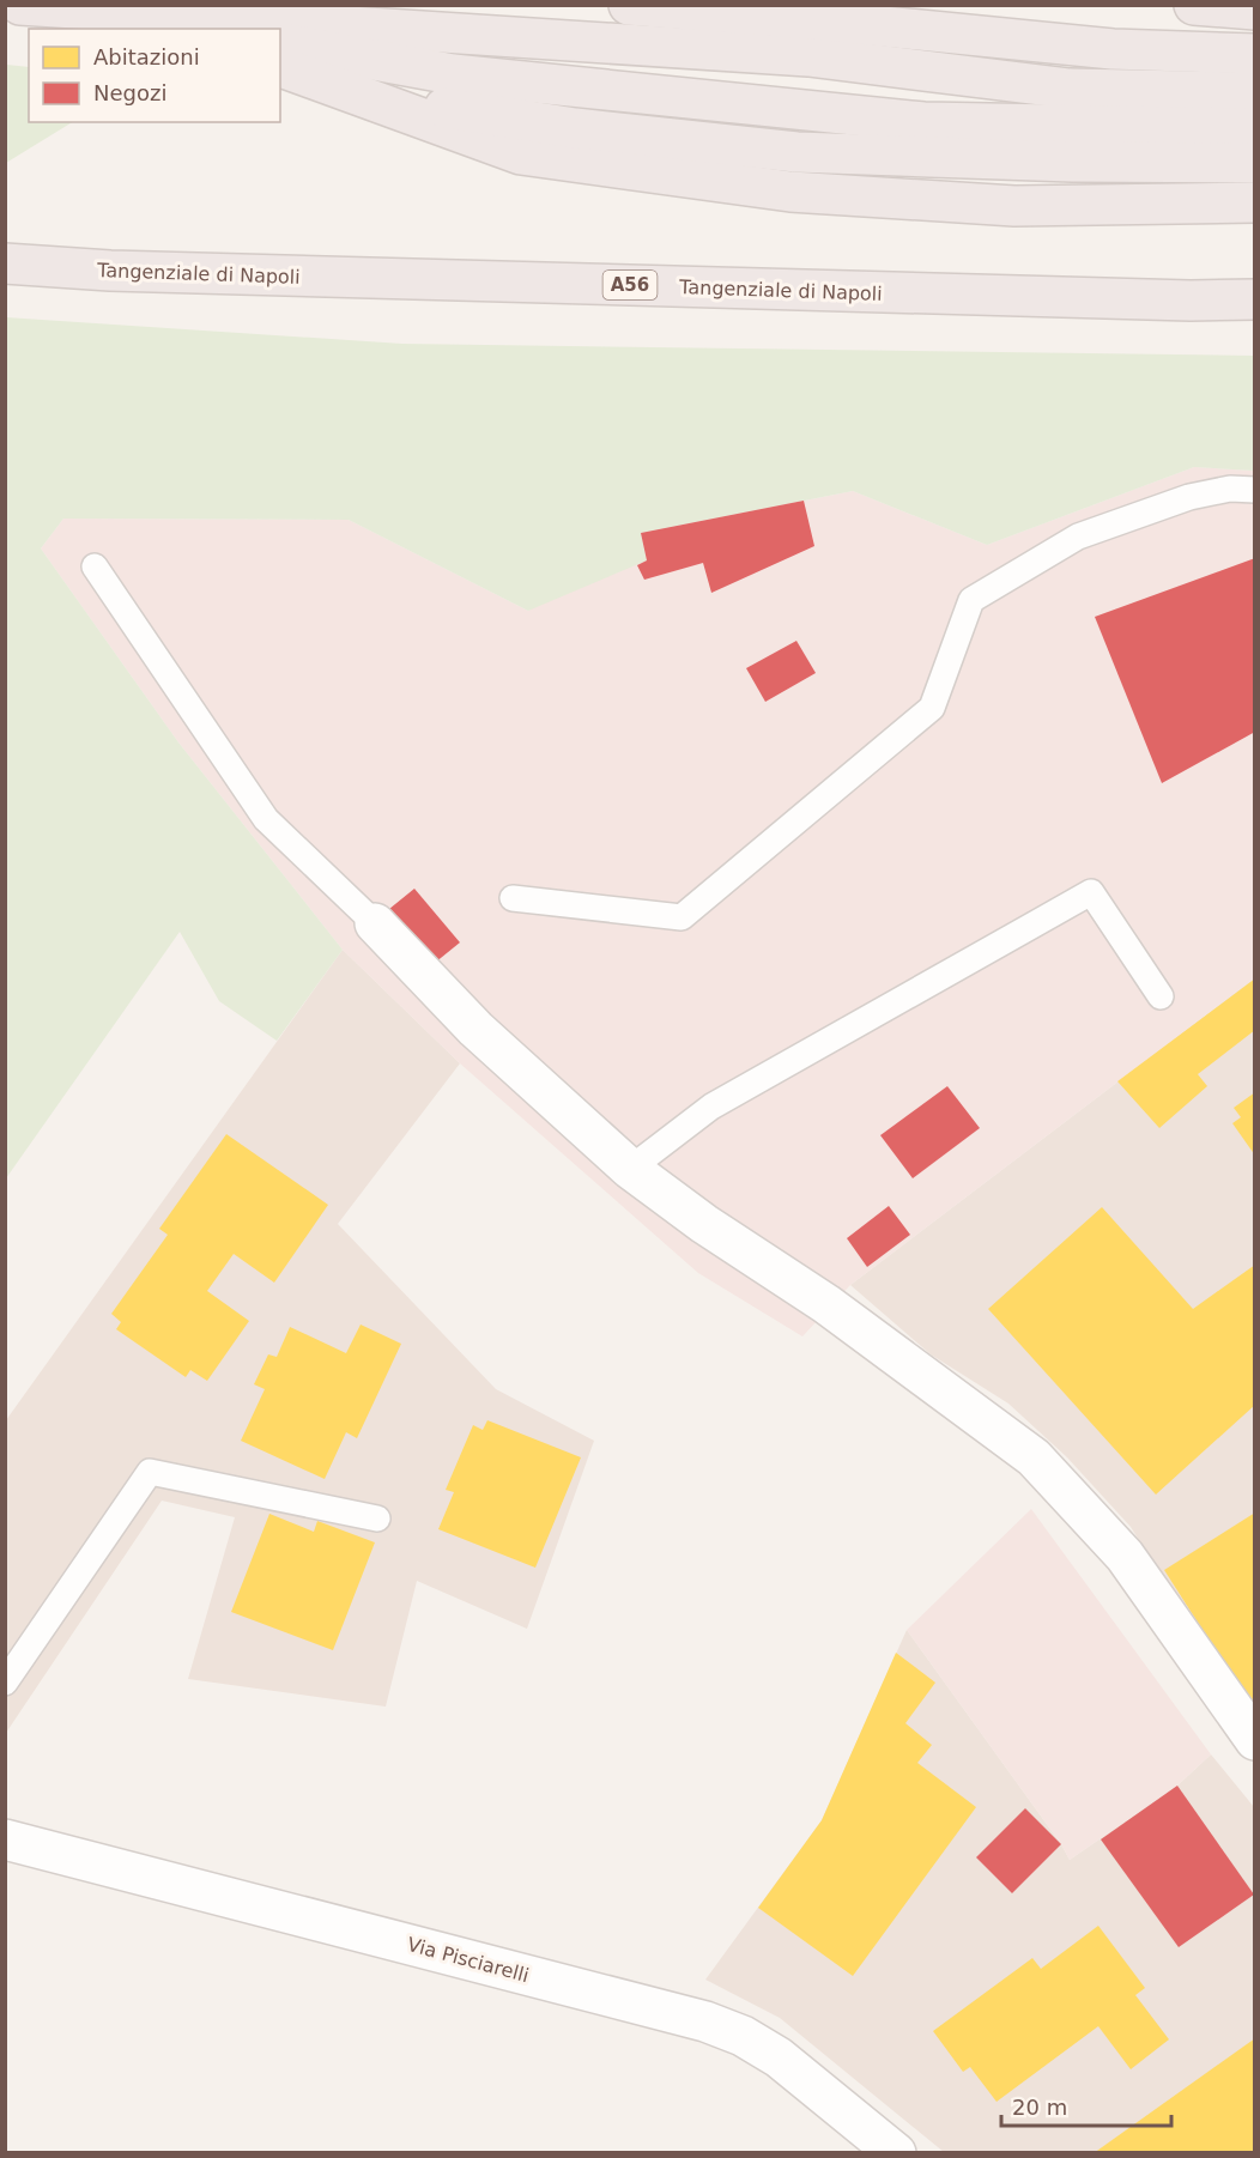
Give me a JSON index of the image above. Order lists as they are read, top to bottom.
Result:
{
  "streets": {
    "highway": ["Tangenziale di Napoli", "A56"],
    "street": ["Via Pisciarelli"]
  },
  "legend": ["Abitazioni", "Negozi"],
  "scale_bar": "20 m"
}
